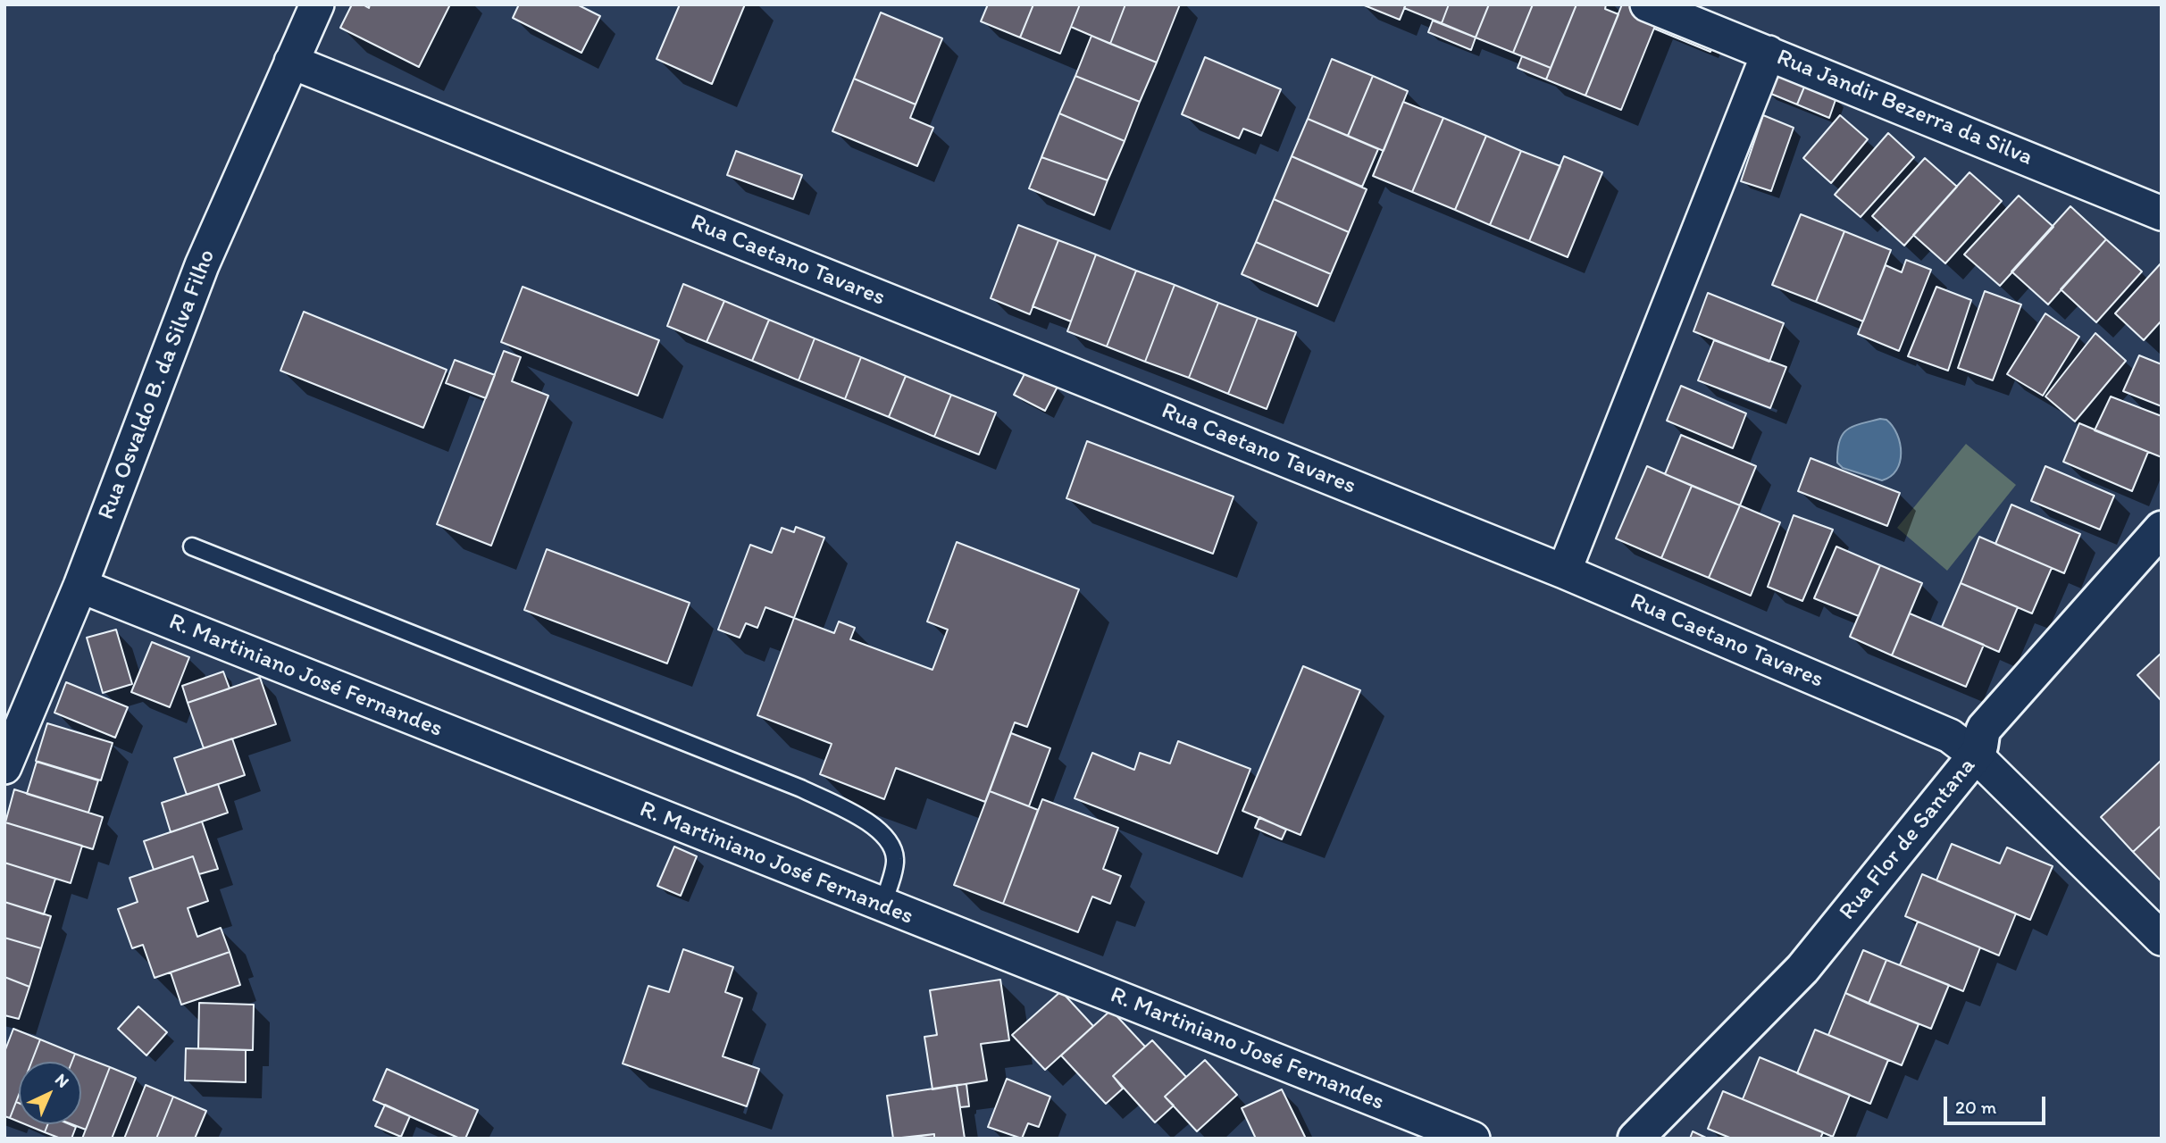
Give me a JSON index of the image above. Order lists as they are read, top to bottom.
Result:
{
  "streets": {
    "street": [
      "Rua Jandir Bezerra da Silva",
      "Rua Caetano Tavares",
      "Rua Osvaldo B. da Silva Filho",
      "R. Martiniano José Fernandes",
      "Rua Flor de Santana"
    ]
  },
  "crossings": [
    ["Rua Caetano Tavares", "Rua Osvaldo B. da Silva Filho"],
    ["Rua Caetano Tavares", "Rua Flor de Santana"],
    ["Rua Osvaldo B. da Silva Filho", "R. Martiniano José Fernandes"]
  ],
  "scale_bar": "20 m",
  "north": "top right"
}
